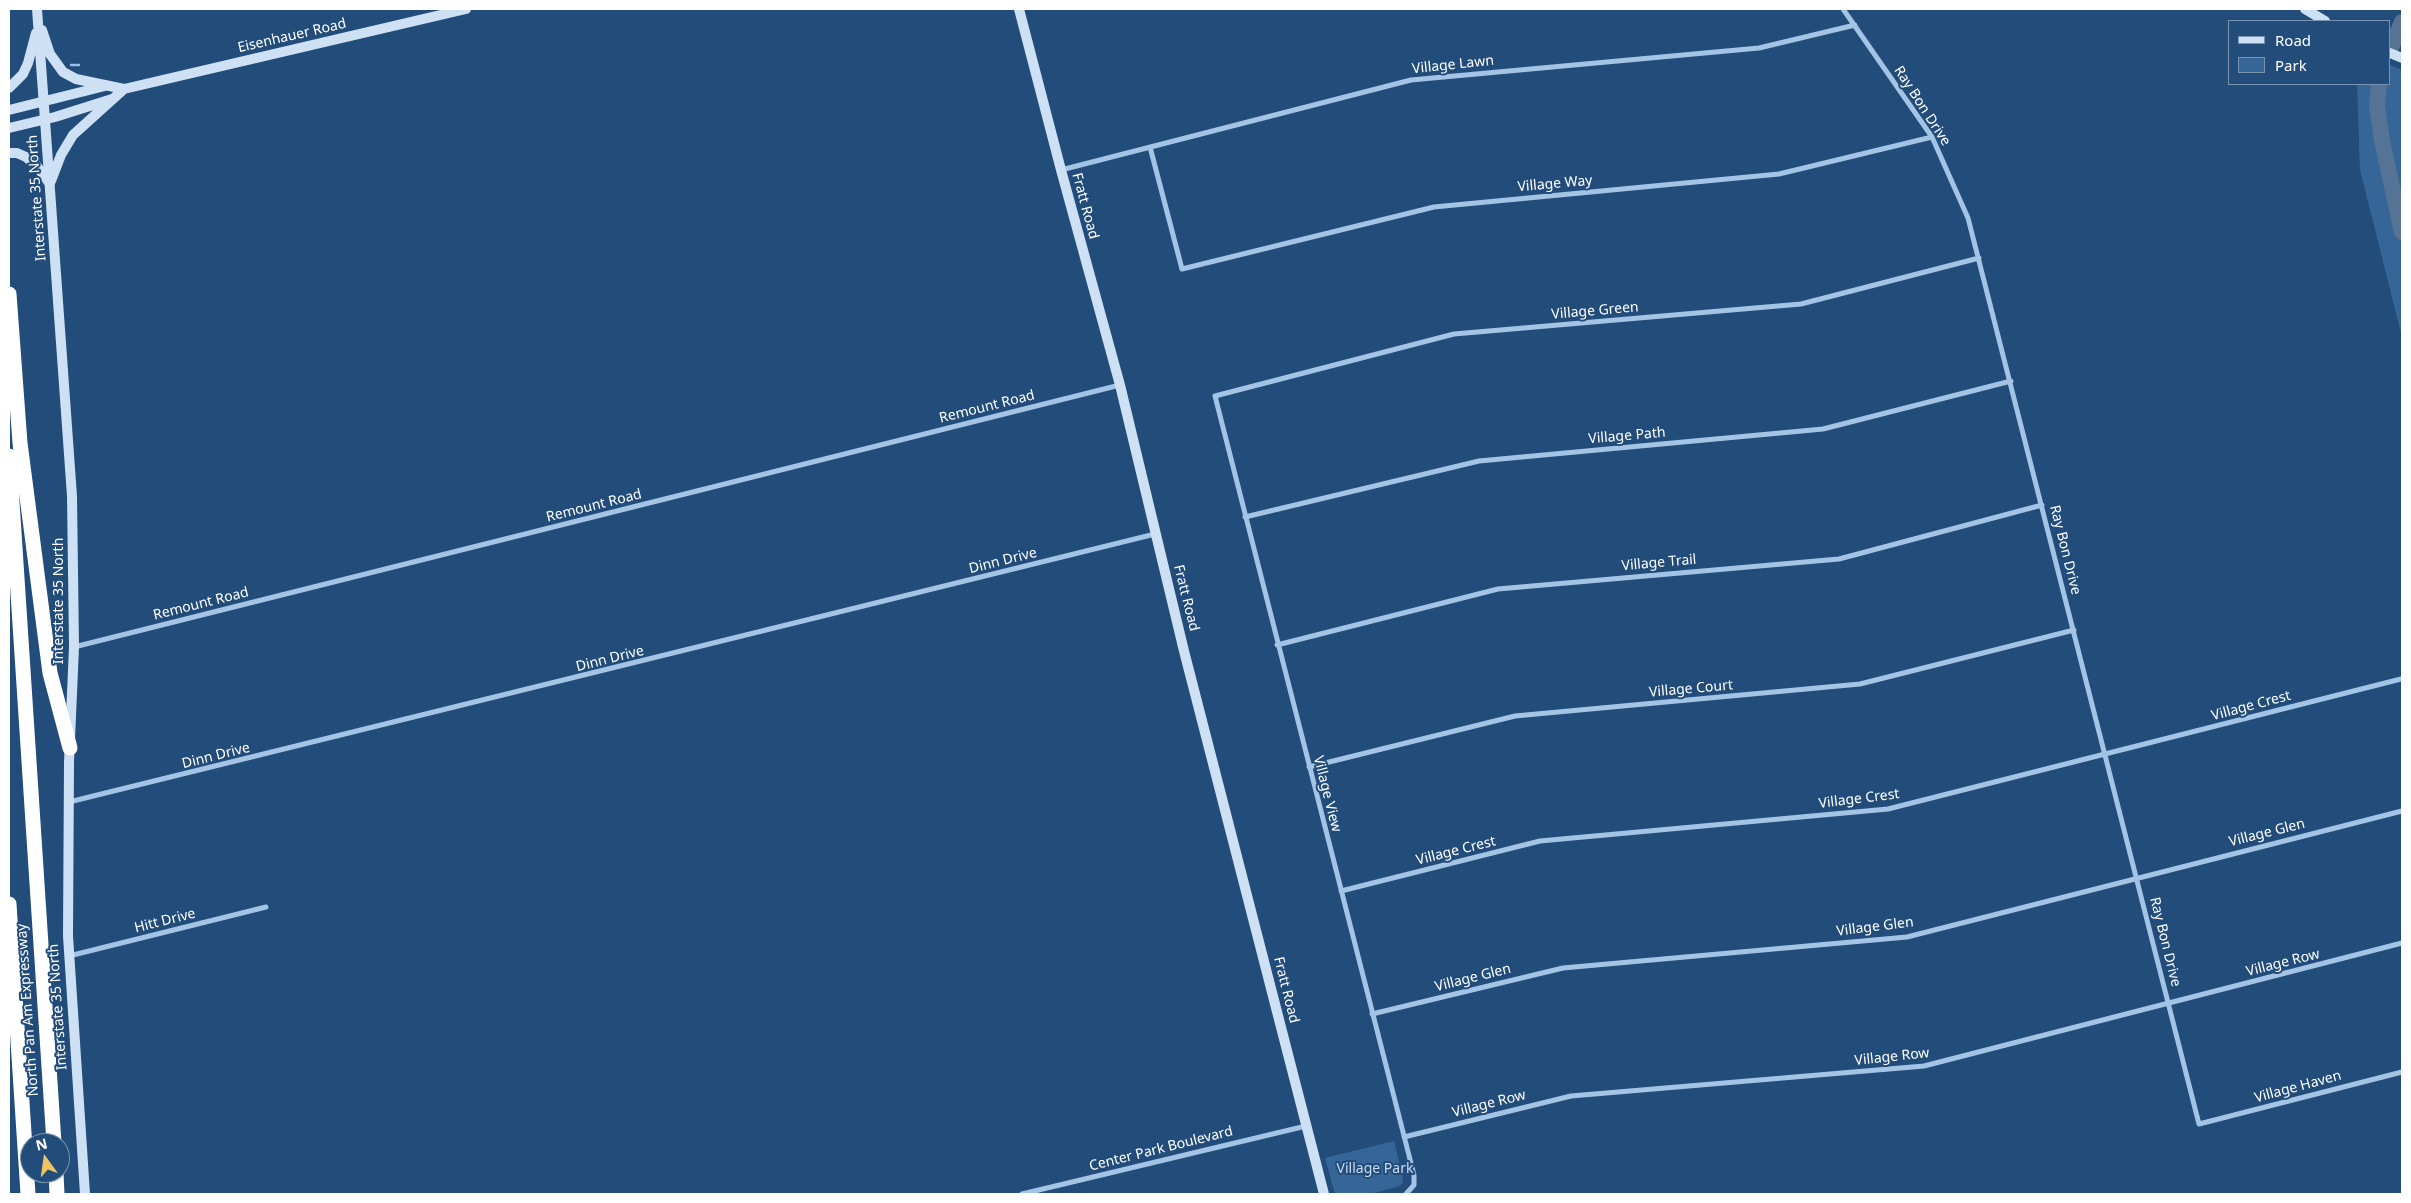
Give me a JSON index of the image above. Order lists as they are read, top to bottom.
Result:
{
  "streets": {
    "highway": ["North Pan Am Expressway"],
    "main road": ["Eisenhauer Road", "Interstate 35 North", "Fratt Road"],
    "street": [
      "Village Lawn",
      "Ray Bon Drive",
      "Village Way",
      "Village Green",
      "Remount Road",
      "Village Path",
      "Dinn Drive",
      "Village Trail",
      "Village Court",
      "Village Crest",
      "Village View",
      "Village Glen",
      "Hitt Drive",
      "Village Row",
      "Village Haven",
      "Center Park Boulevard"
    ]
  },
  "crossings": [
    ["Eisenhauer Road", "Interstate 35 North"],
    ["Village Lawn", "Ray Bon Drive"],
    ["Village Lawn", "Village Way"],
    ["Village Lawn", "Fratt Road"],
    ["Ray Bon Drive", "Village Way"],
    ["Ray Bon Drive", "Village Green"],
    ["Ray Bon Drive", "Village Path"],
    ["Ray Bon Drive", "Village Trail"],
    ["Ray Bon Drive", "Village Court"],
    ["Ray Bon Drive", "Village Crest"],
    ["Ray Bon Drive", "Village Glen"],
    ["Ray Bon Drive", "Village Row"],
    ["Ray Bon Drive", "Village Haven"],
    ["Interstate 35 North", "Remount Road"],
    ["Interstate 35 North", "Dinn Drive"],
    ["Interstate 35 North", "Hitt Drive"],
    ["Fratt Road", "Remount Road"],
    ["Fratt Road", "Dinn Drive"],
    ["Fratt Road", "Center Park Boulevard"],
    ["Village Green", "Village View"],
    ["Village Path", "Village View"],
    ["Village Trail", "Village View"],
    ["Village Court", "Village View"],
    ["Village Crest", "Village View"],
    ["Village View", "Village Glen"],
    ["Village View", "Village Row"]
  ],
  "parks": ["Village Park"],
  "legend": ["Road", "Park"],
  "north": "top"
}
